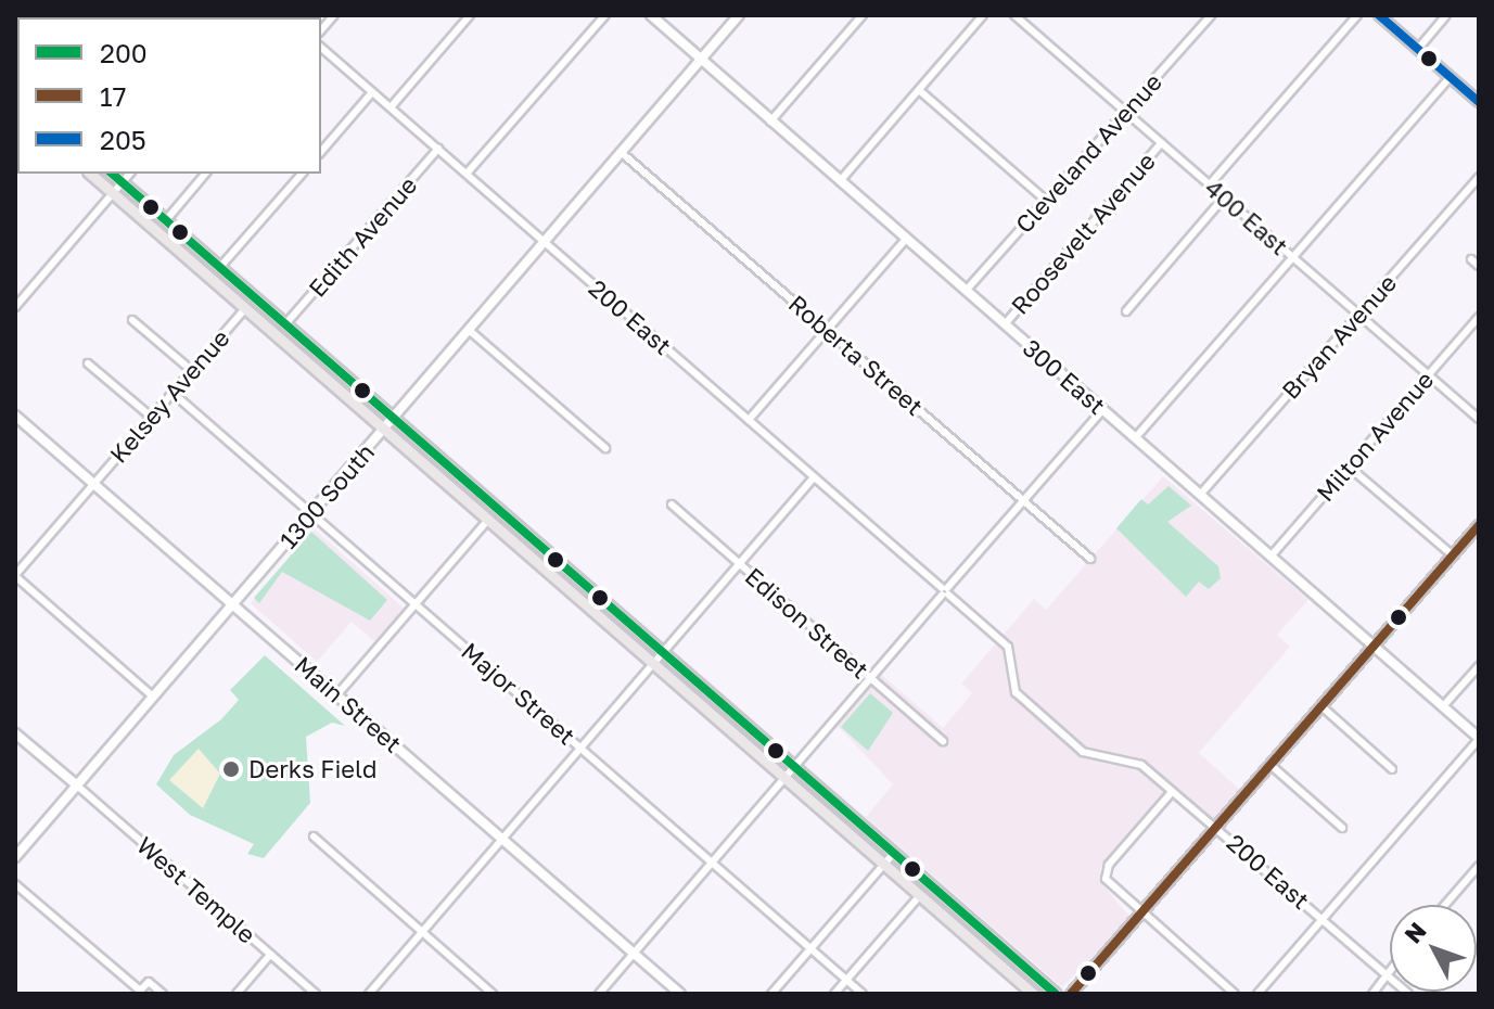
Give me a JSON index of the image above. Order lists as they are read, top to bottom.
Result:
{
  "streets": {
    "street": [
      "Cleveland Avenue",
      "400 East",
      "Roosevelt Avenue",
      "Edith Avenue",
      "200 East",
      "Bryan Avenue",
      "Roberta Street",
      "300 East",
      "Kelsey Avenue",
      "Milton Avenue",
      "1300 South",
      "Edison Street",
      "Major Street",
      "Main Street",
      "West Temple"
    ]
  },
  "crossings": [
    ["Cleveland Avenue", "400 East"],
    ["Cleveland Avenue", "300 East"],
    ["400 East", "Roosevelt Avenue"],
    ["400 East", "Bryan Avenue"],
    ["400 East", "Milton Avenue"],
    ["Roosevelt Avenue", "300 East"],
    ["Edith Avenue", "200 East"],
    ["200 East", "1300 South"],
    ["Bryan Avenue", "300 East"],
    ["Roberta Street", "1300 South"],
    ["300 East", "Milton Avenue"],
    ["300 East", "1300 South"],
    ["Kelsey Avenue", "Major Street"],
    ["Kelsey Avenue", "Main Street"],
    ["1300 South", "Major Street"],
    ["1300 South", "Main Street"],
    ["1300 South", "West Temple"]
  ],
  "places": ["Derks Field"],
  "lines": ["transit line 205", "transit line 200", "transit line 17"],
  "legend": ["200", "17", "205"],
  "north": "top left"
}
